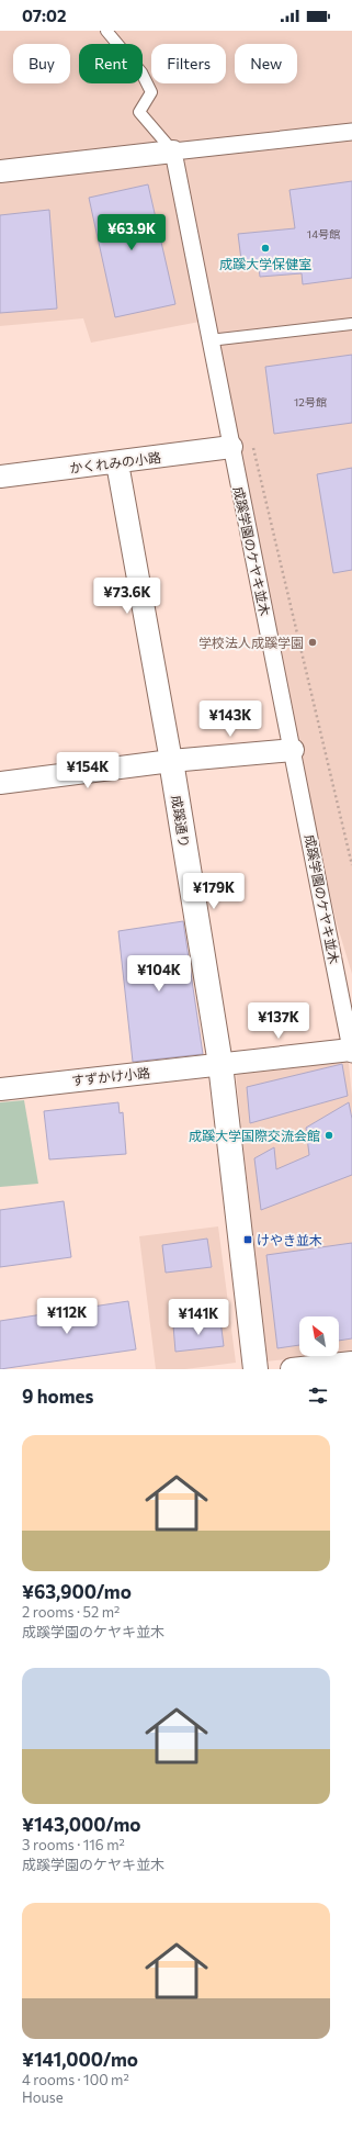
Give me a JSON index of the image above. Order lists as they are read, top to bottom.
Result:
{
  "streets": {
    "street": [
      "かくれみの小路",
      "成蹊学園のケヤキ並木",
      "成蹊通り",
      "すずかけ小路"
    ]
  },
  "crossings": [
    ["かくれみの小路", "成蹊学園のケヤキ並木"],
    ["成蹊学園のケヤキ並木", "すずかけ小路"],
    ["成蹊通り", "すずかけ小路"]
  ],
  "places": {
    "other": ["成蹊大学保健室", "学校法人成蹊学園", "成蹊大学国際交流会館"],
    "transit": ["けやき並木"]
  },
  "house_numbers": ["14号館", "12号館"],
  "north": "top left",
  "page": {
    "status": "07:02",
    "chip": [
      "Buy",
      "Rent",
      "Filters",
      "New"
    ],
    "price": [
      "¥63.9K",
      "¥73.6K",
      "¥143K",
      "¥154K",
      "¥179K",
      "¥104K",
      "¥137K",
      "¥112K",
      "¥141K"
    ],
    "heading": "9 homes",
    "list": [
      {
        "name": "¥63,900/mo",
        "note": "2 rooms · 52 m² · 成蹊学園のケヤキ並木"
      },
      {
        "name": "¥143,000/mo",
        "note": "3 rooms · 116 m² · 成蹊学園のケヤキ並木"
      },
      {
        "name": "¥141,000/mo",
        "note": "4 rooms · 100 m² · House"
      }
    ]
  }
}
